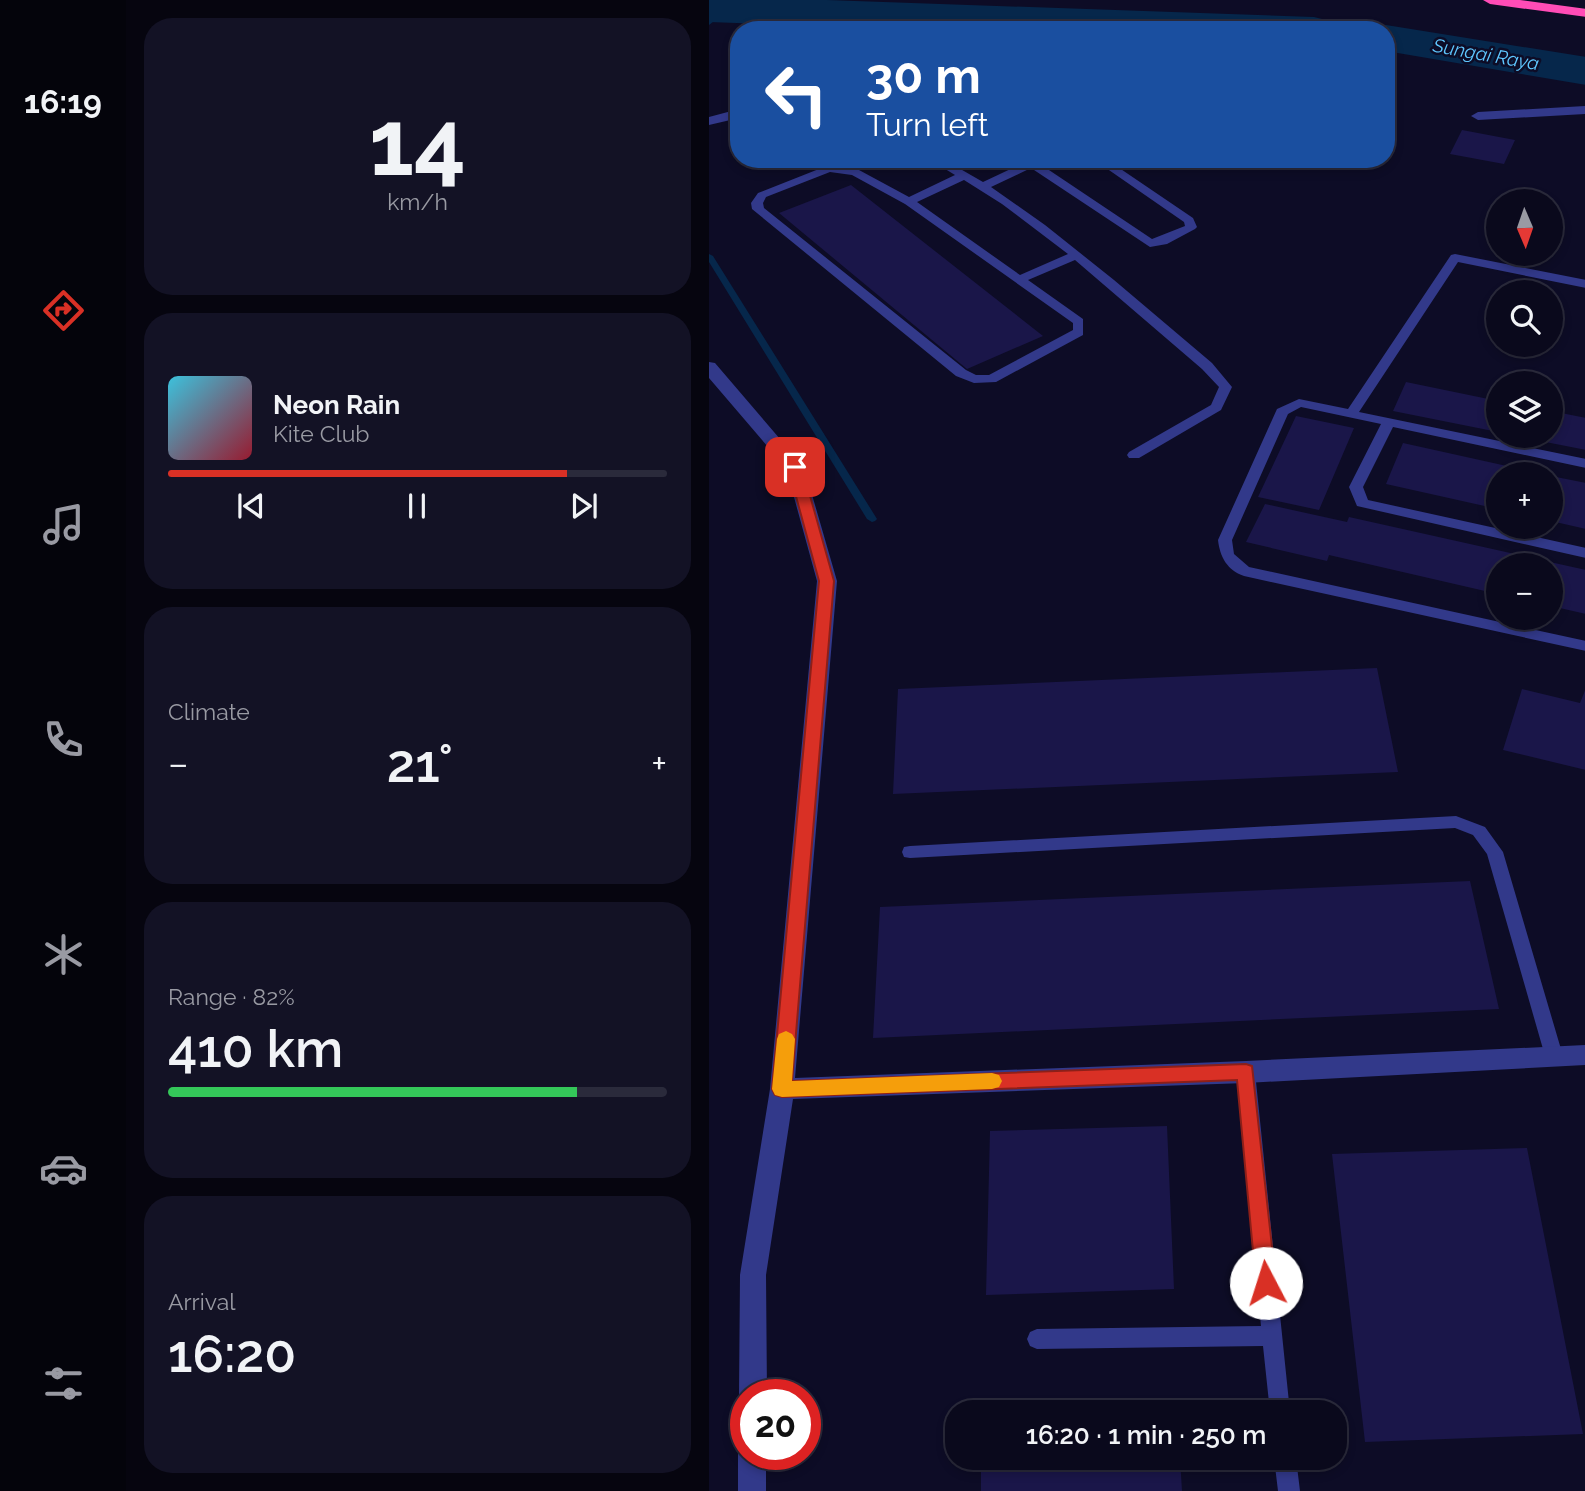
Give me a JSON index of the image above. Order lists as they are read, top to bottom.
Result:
{
  "water": ["Sungai Raya"],
  "north": "bottom",
  "page": {
    "tabs": "16:19",
    "tile": [
      ["14", "km/h"],
      "Climate",
      ["Range · 82%", "410 km"],
      ["Arrival", "16:20"]
    ],
    "turn": ["30 m", "Turn left"],
    "map_buttons": ["+", "−"],
    "song": ["Neon Rain", "Kite Club"],
    "heat": ["−", "21°", "+"],
    "limit": "20",
    "trip": "16:20 · 1 min · 250 m"
  }
}
